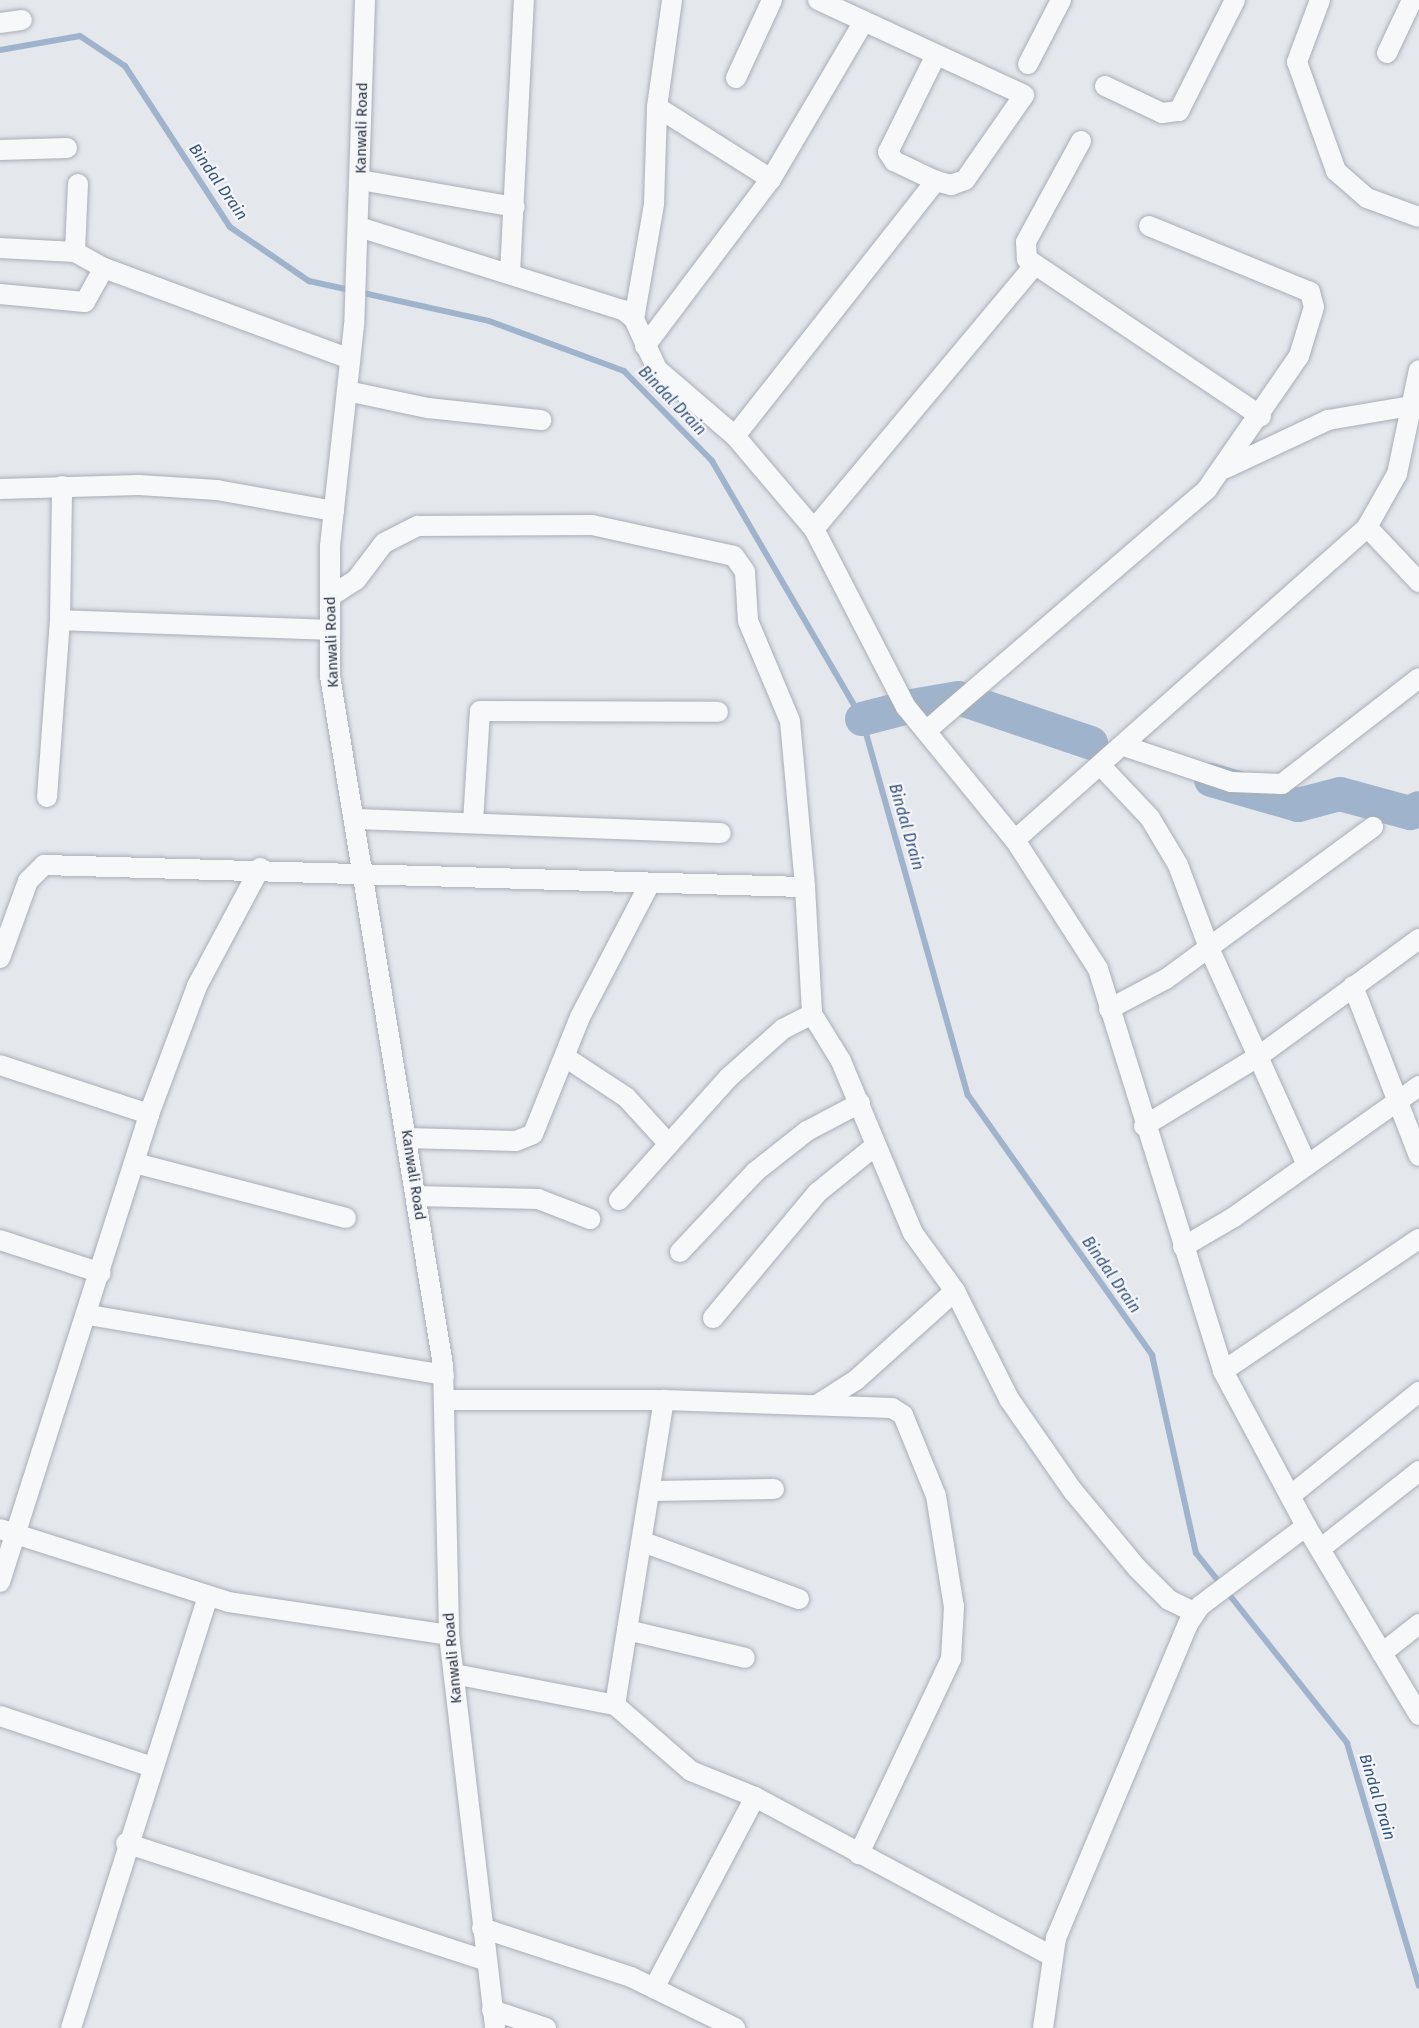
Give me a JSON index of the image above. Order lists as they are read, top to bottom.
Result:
{
  "streets": {
    "street": ["Kanwali Road"]
  },
  "water": ["Bindal Drain"]
}
